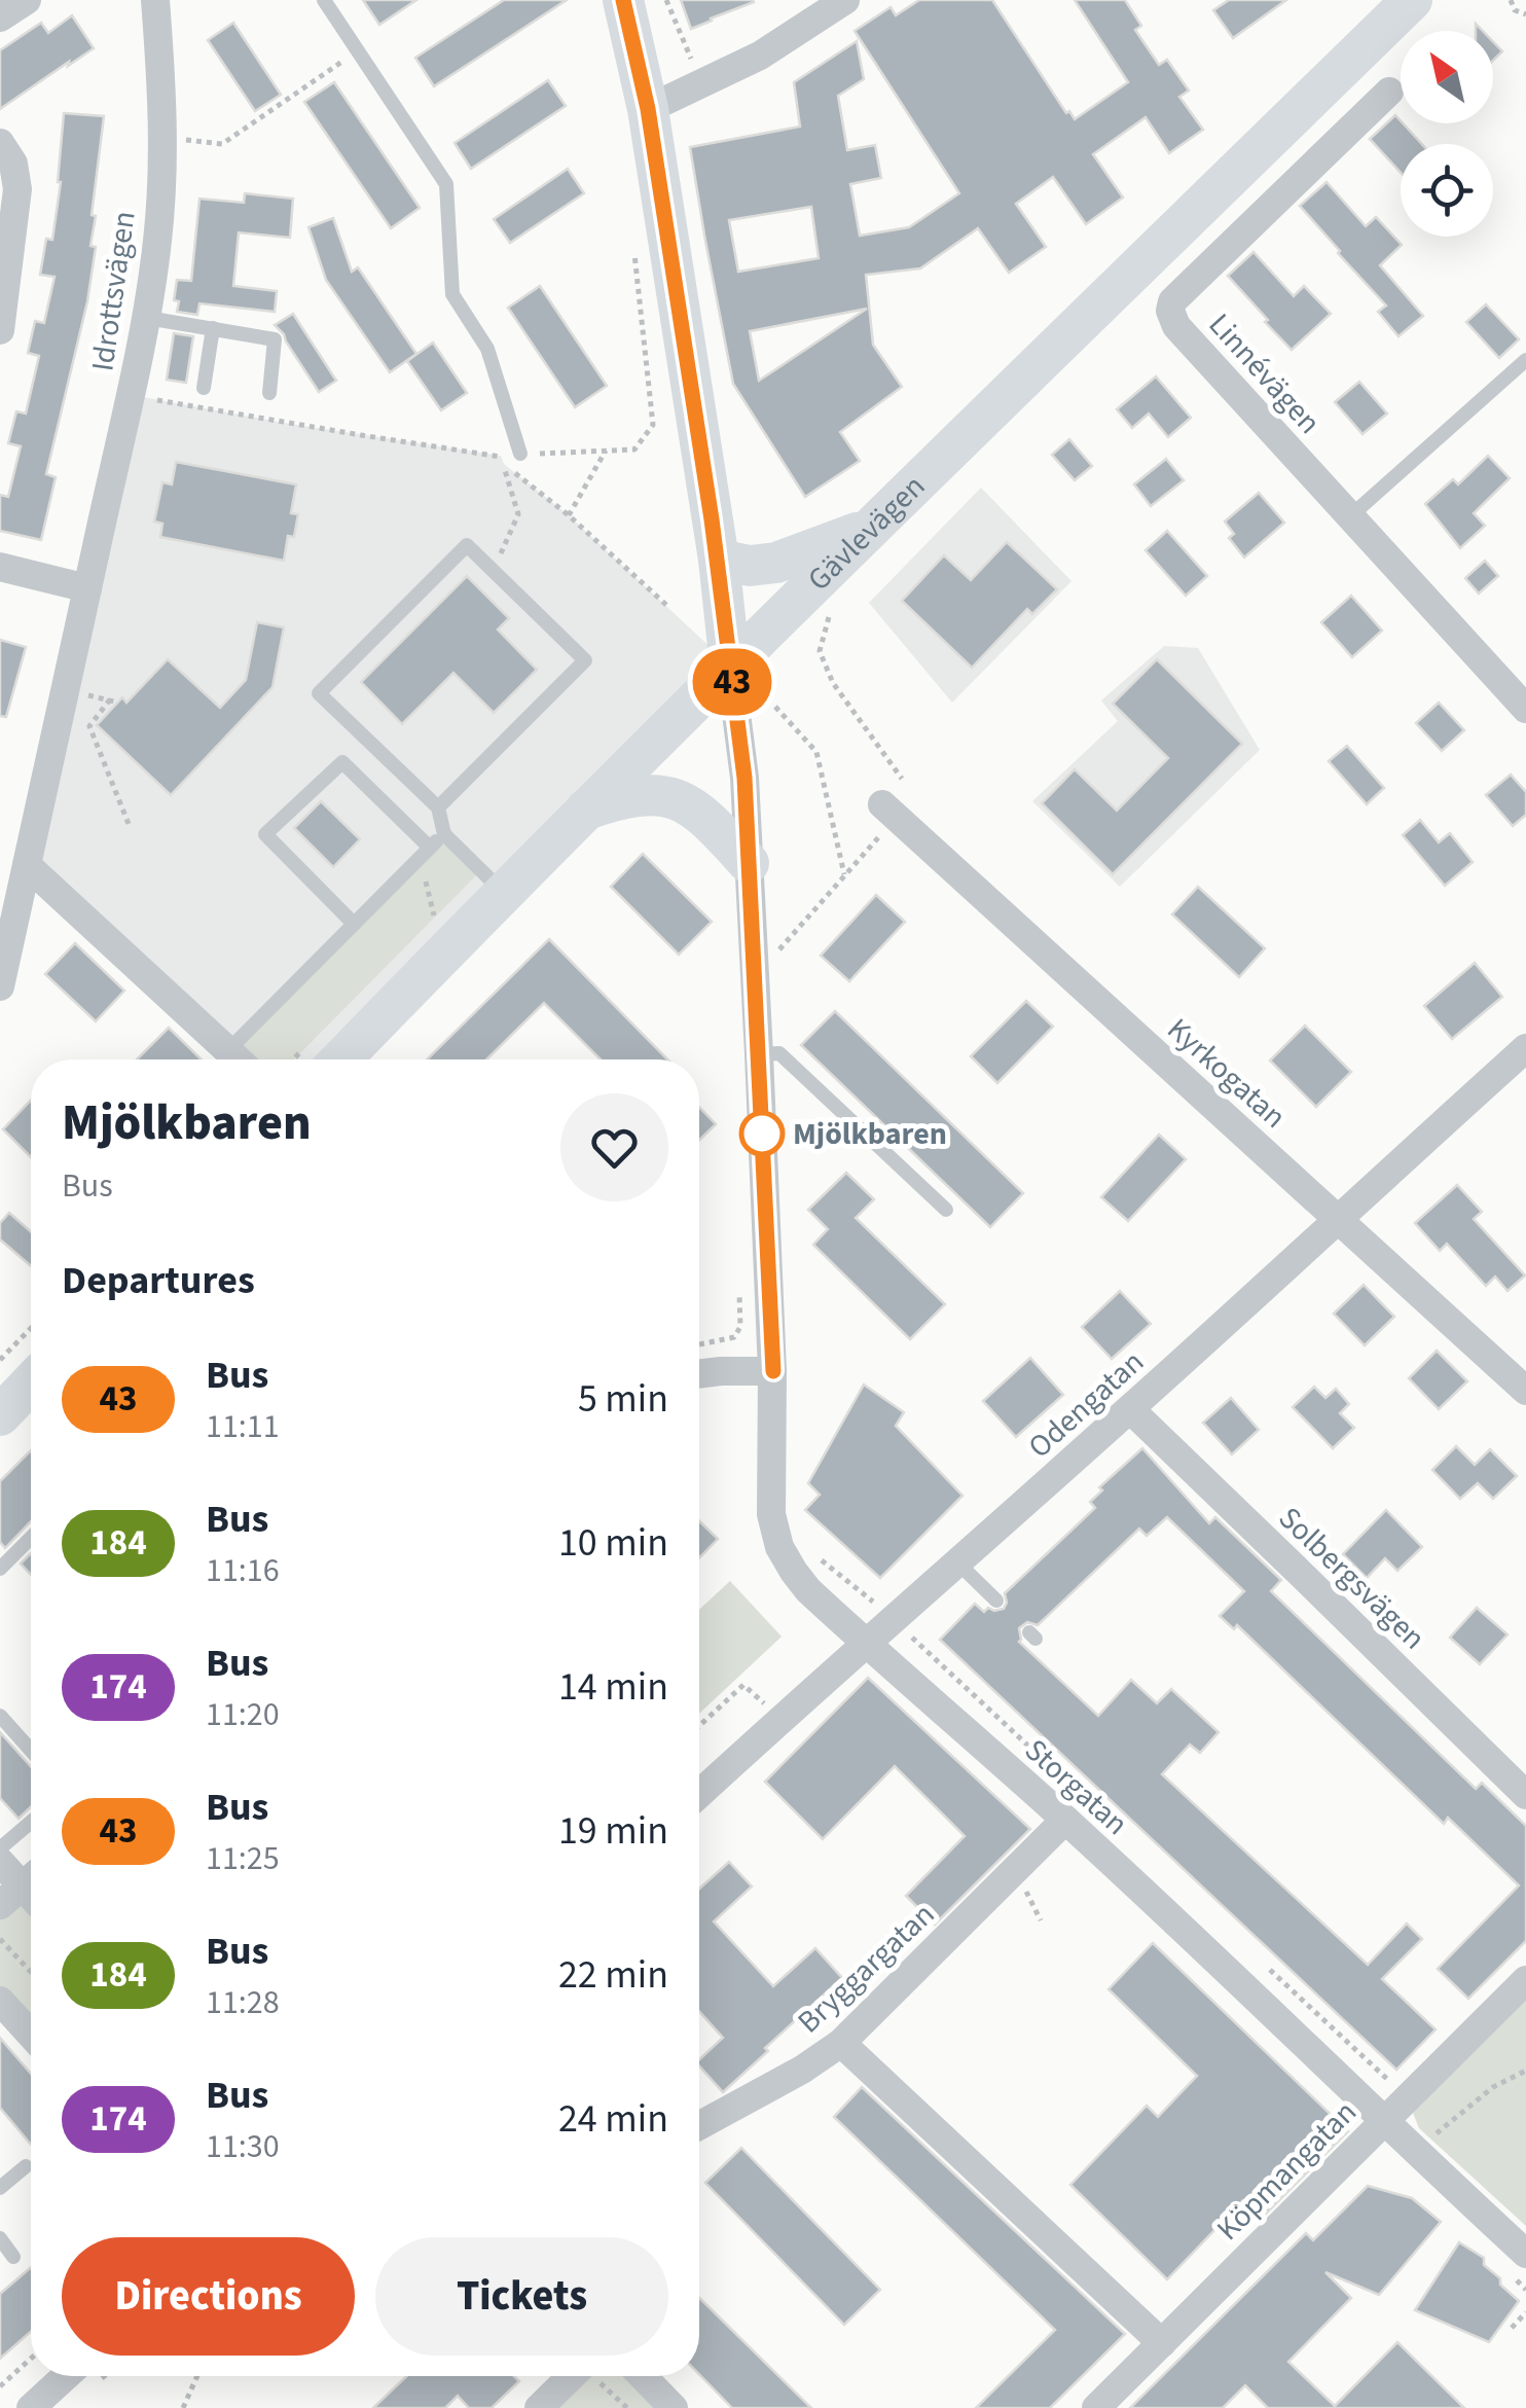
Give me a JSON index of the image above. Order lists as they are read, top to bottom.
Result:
{
  "streets": {
    "main road": ["Gävlevägen"],
    "street": [
      "Idrottsvägen",
      "Linnévägen",
      "Kyrkogatan",
      "Odengatan",
      "Solbergsvägen",
      "Storgatan",
      "Bryggargatan",
      "Köpmangatan"
    ]
  },
  "crossings": [
    ["Gävlevägen", "Storgatan"],
    ["Kyrkogatan", "Odengatan"],
    ["Odengatan", "Solbergsvägen"],
    ["Odengatan", "Storgatan"],
    ["Storgatan", "Bryggargatan"],
    ["Storgatan", "Köpmangatan"]
  ],
  "places": ["Mjölkbaren"],
  "lines": ["bus line 43"],
  "north": "top left",
  "page": {
    "on_map": "43",
    "heading": [
      ["Mjölkbaren", "Bus"],
      "Departures"
    ],
    "list": [
      {
        "mark": "43",
        "name": "Bus",
        "note": "11:11",
        "value": "5 min"
      },
      {
        "mark": "184",
        "name": "Bus",
        "note": "11:16",
        "value": "10 min"
      },
      {
        "mark": "174",
        "name": "Bus",
        "note": "11:20",
        "value": "14 min"
      },
      {
        "mark": "43",
        "name": "Bus",
        "note": "11:25",
        "value": "19 min"
      },
      {
        "mark": "184",
        "name": "Bus",
        "note": "11:28",
        "value": "22 min"
      },
      {
        "mark": "174",
        "name": "Bus",
        "note": "11:30",
        "value": "24 min"
      }
    ],
    "buttons": ["Directions", "Tickets"]
  }
}
